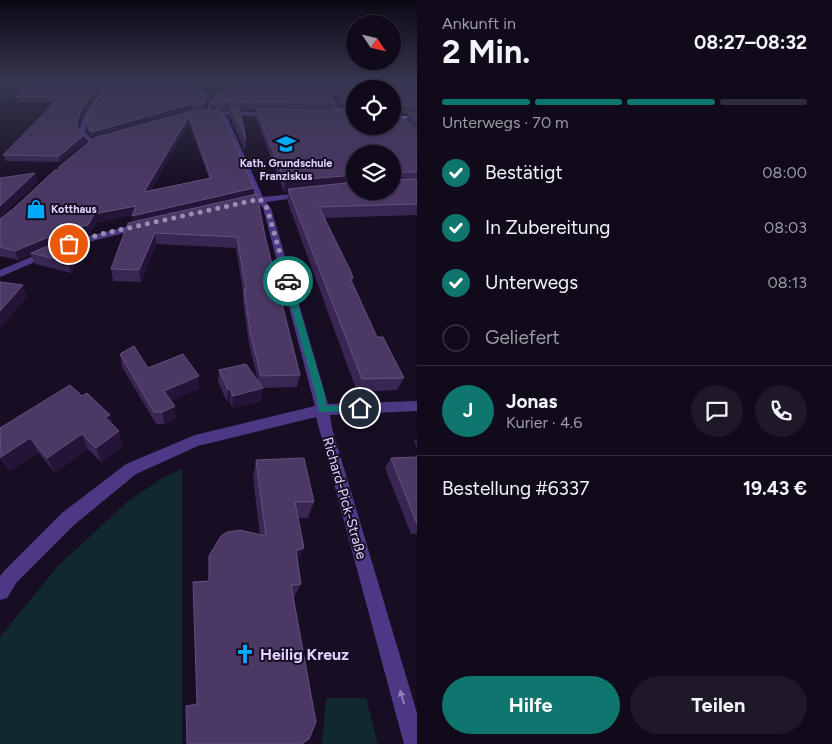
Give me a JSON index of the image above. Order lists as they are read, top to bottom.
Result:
{
  "streets": {
    "street": ["Richard-Pick-Straße"]
  },
  "one_way": ["Richard-Pick-Straße"],
  "places": {
    "school or university": ["Kath. Grundschule Franziskus"],
    "shop": ["Kotthaus"],
    "church": ["Heilig Kreuz"]
  },
  "north": "bottom right",
  "page": {
    "heading": ["2 Min.", "Ankunft in", "08:27–08:32"],
    "panel": [
      "Jonas",
      "Kurier · 4.6",
      "Bestellung #6337",
      "19.43 €"
    ],
    "bar": "Unterwegs · 70 m",
    "list": [
      ["Bestätigt", "08:00"],
      ["In Zubereitung", "08:03"],
      ["Unterwegs", "08:13"],
      "Geliefert"
    ],
    "round": "J",
    "buttons": ["Hilfe", "Teilen"]
  }
}
